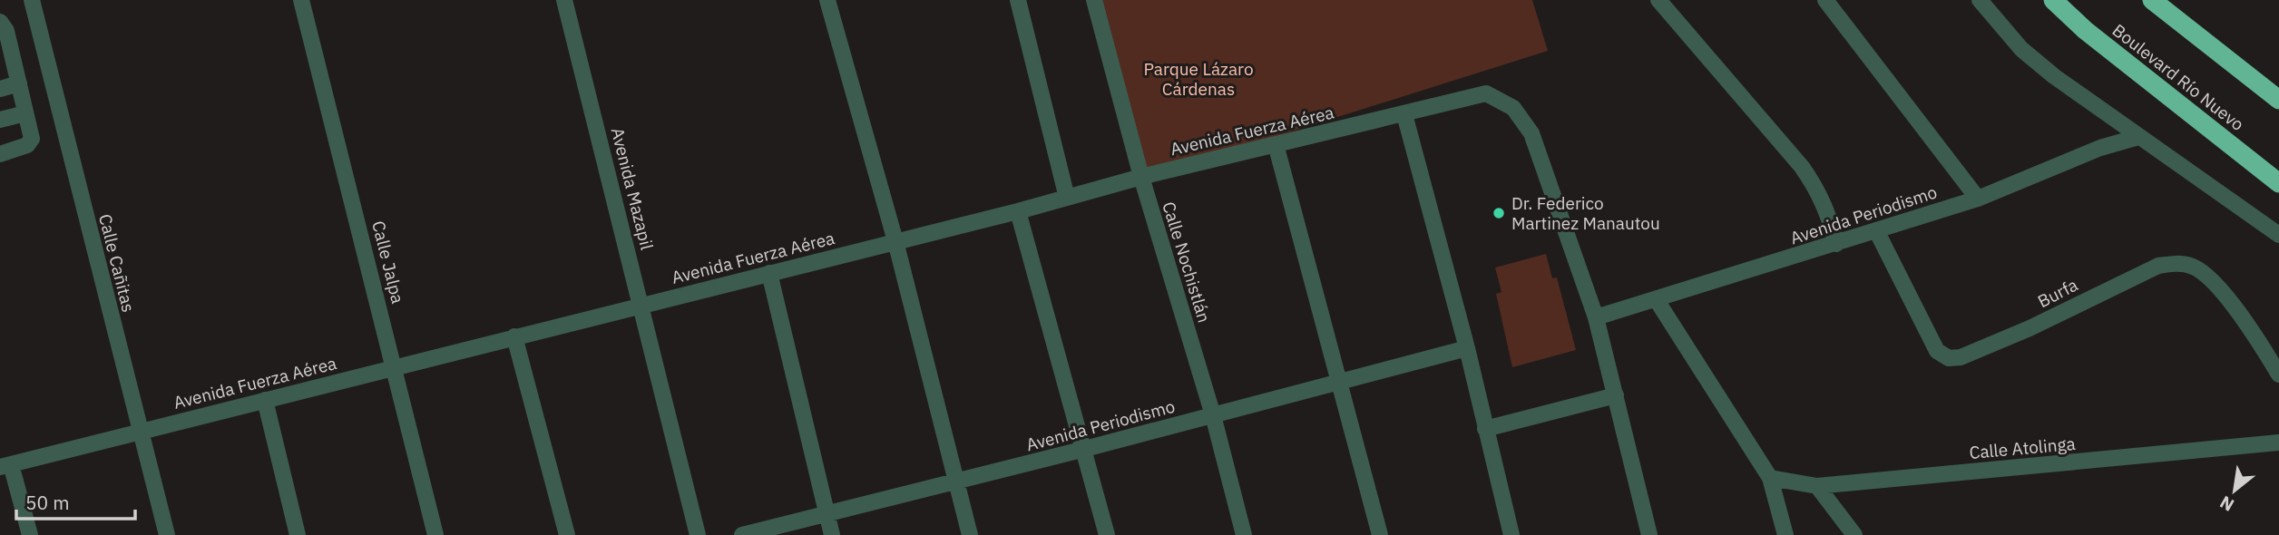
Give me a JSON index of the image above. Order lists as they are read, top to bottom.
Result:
{
  "streets": {
    "highway": ["Boulevard Río Nuevo"],
    "street": [
      "Avenida Fuerza Aérea",
      "Avenida Mazapil",
      "Avenida Periodismo",
      "Calle Jalpa",
      "Calle Nochistlán",
      "Calle Cañitas",
      "Burfa",
      "Calle Atolinga"
    ]
  },
  "crossings": [
    ["Avenida Fuerza Aérea", "Avenida Mazapil"],
    ["Avenida Fuerza Aérea", "Avenida Periodismo"],
    ["Avenida Fuerza Aérea", "Calle Jalpa"],
    ["Avenida Fuerza Aérea", "Calle Nochistlán"],
    ["Avenida Fuerza Aérea", "Calle Cañitas"],
    ["Avenida Periodismo", "Calle Nochistlán"],
    ["Avenida Periodismo", "Burfa"]
  ],
  "parks": ["Parque Lázaro Cárdenas"],
  "places": ["Dr. Federico Martinez Manautou"],
  "scale_bar": "50 m",
  "north": "bottom left"
}
